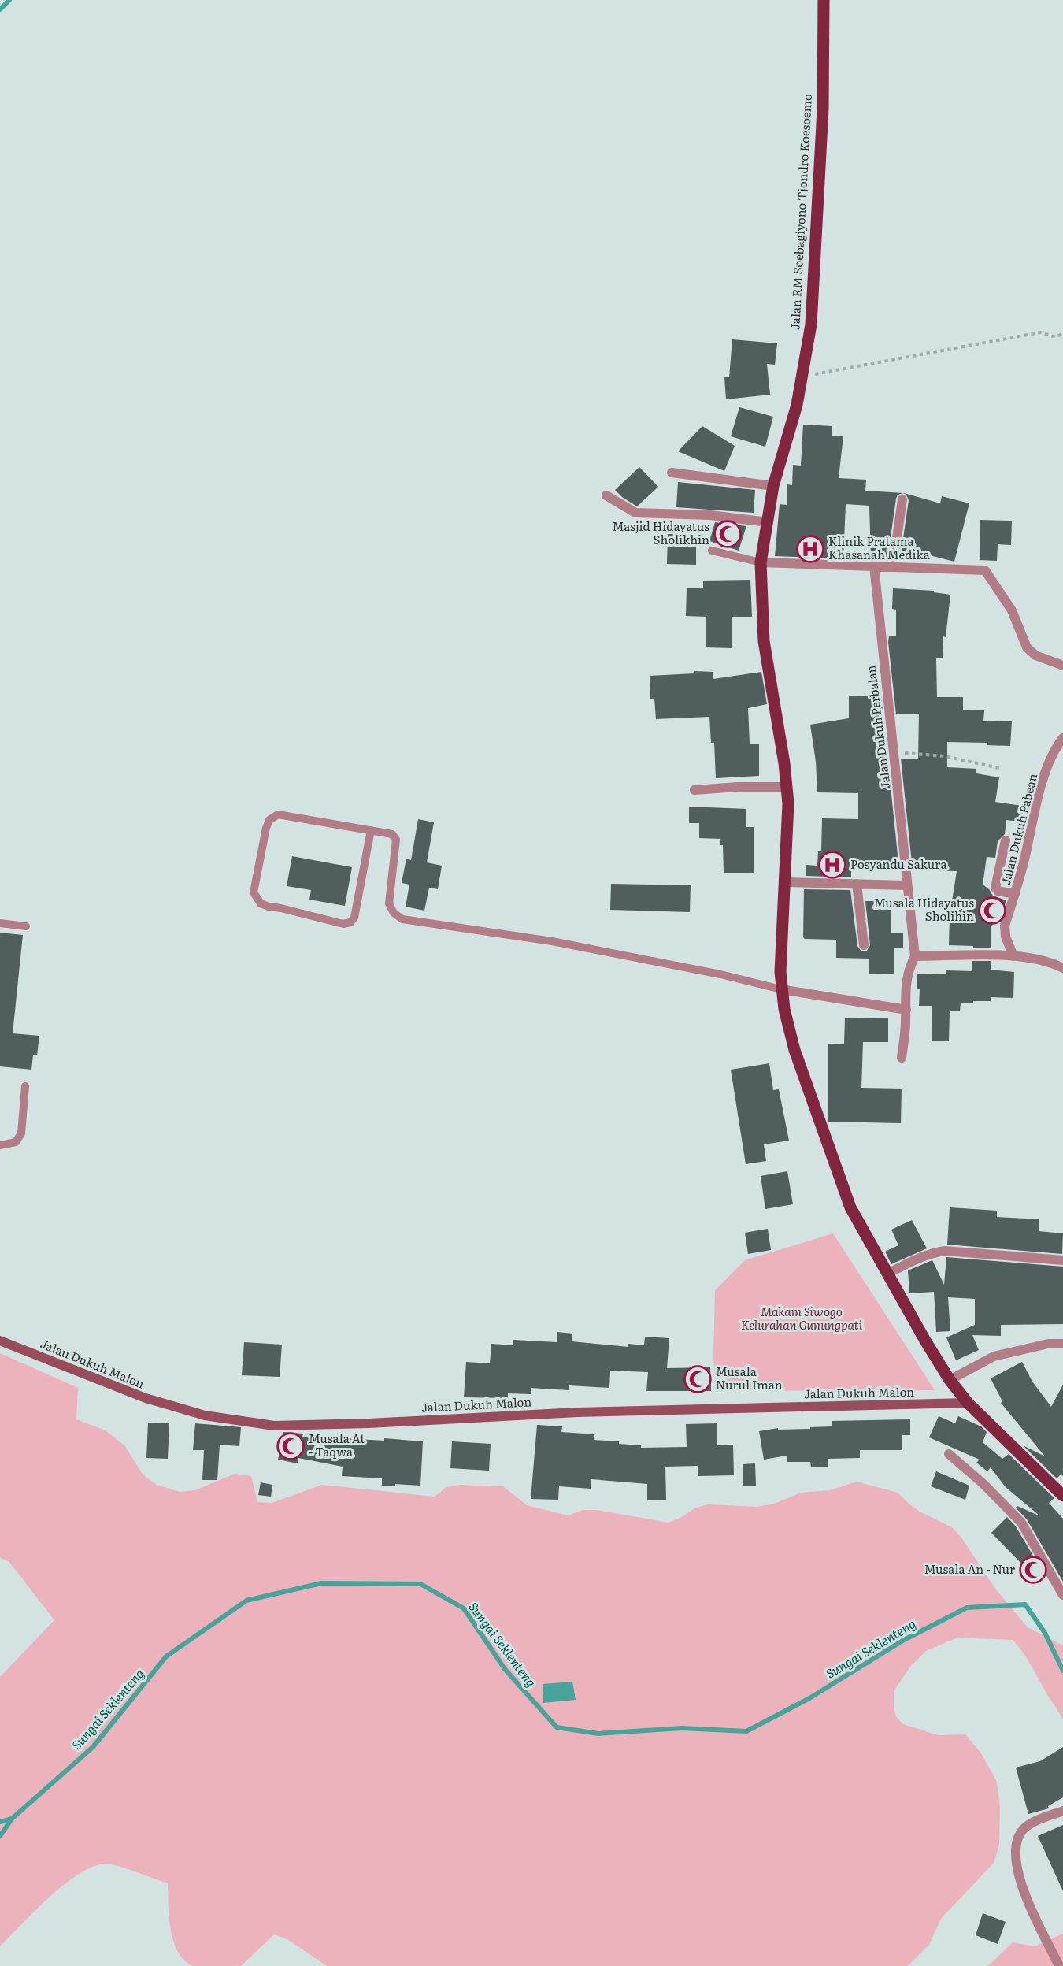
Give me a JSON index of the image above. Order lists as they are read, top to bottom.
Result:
{
  "streets": {
    "main road": ["Jalan RM Soebagiyono Tjondro Koesoemo"],
    "street": ["Jalan Dukuh Perbalan", "Jalan Dukuh Pabean", "Jalan Dukuh Malon"]
  },
  "crossings": [
    ["Jalan RM Soebagiyono Tjondro Koesoemo", "Jalan Dukuh Malon"]
  ],
  "water": ["Sungai Seklenteng"],
  "parks": ["Makam Siwogo Kelurahan Gunungpati"],
  "places": {
    "mosque": [
      "Masjid Hidayatus Sholikhin",
      "Musala Hidayatus Sholihin",
      "Musala Nurul Iman",
      "Musala At - Taqwa",
      "Musala An - Nur"
    ],
    "hospital": ["Klinik Pratama Khasanah Medika", "Posyandu Sakura"]
  }
}
